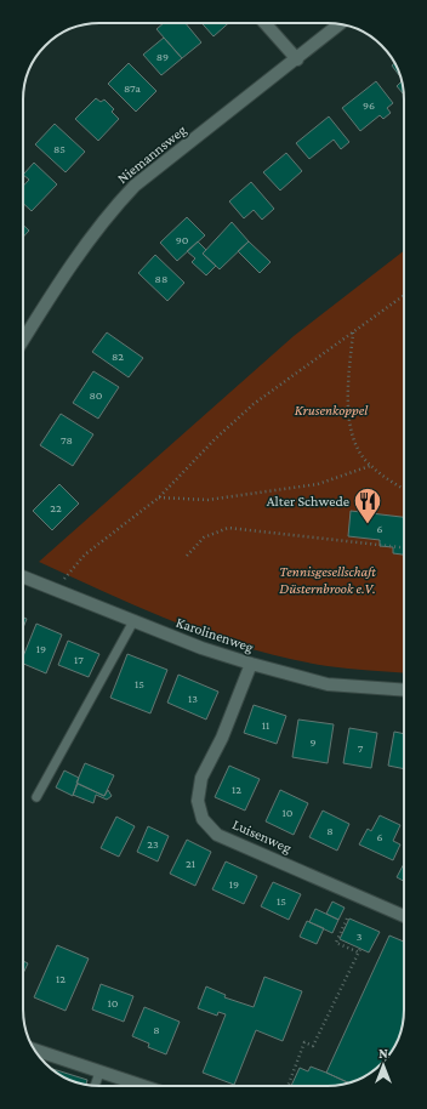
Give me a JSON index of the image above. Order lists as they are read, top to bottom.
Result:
{
  "streets": {
    "street": ["Niemannsweg", "Karolinenweg", "Luisenweg"]
  },
  "crossings": [
    ["Karolinenweg", "Luisenweg"]
  ],
  "parks": ["Krusenkoppel", "Tennisgesellschaft Düsternbrook e.V."],
  "places": {
    "restaurant": ["Alter Schwede"]
  },
  "house_numbers": [
    "89",
    "87a",
    "96",
    "85",
    "90",
    "88",
    "82",
    "80",
    "78",
    "22",
    "6",
    "19",
    "17",
    "15",
    "13",
    "11",
    "9",
    "7",
    "12",
    "10",
    "8",
    "6",
    "23",
    "21",
    "19",
    "15",
    "3",
    "12",
    "10",
    "8"
  ],
  "north": "top"
}
